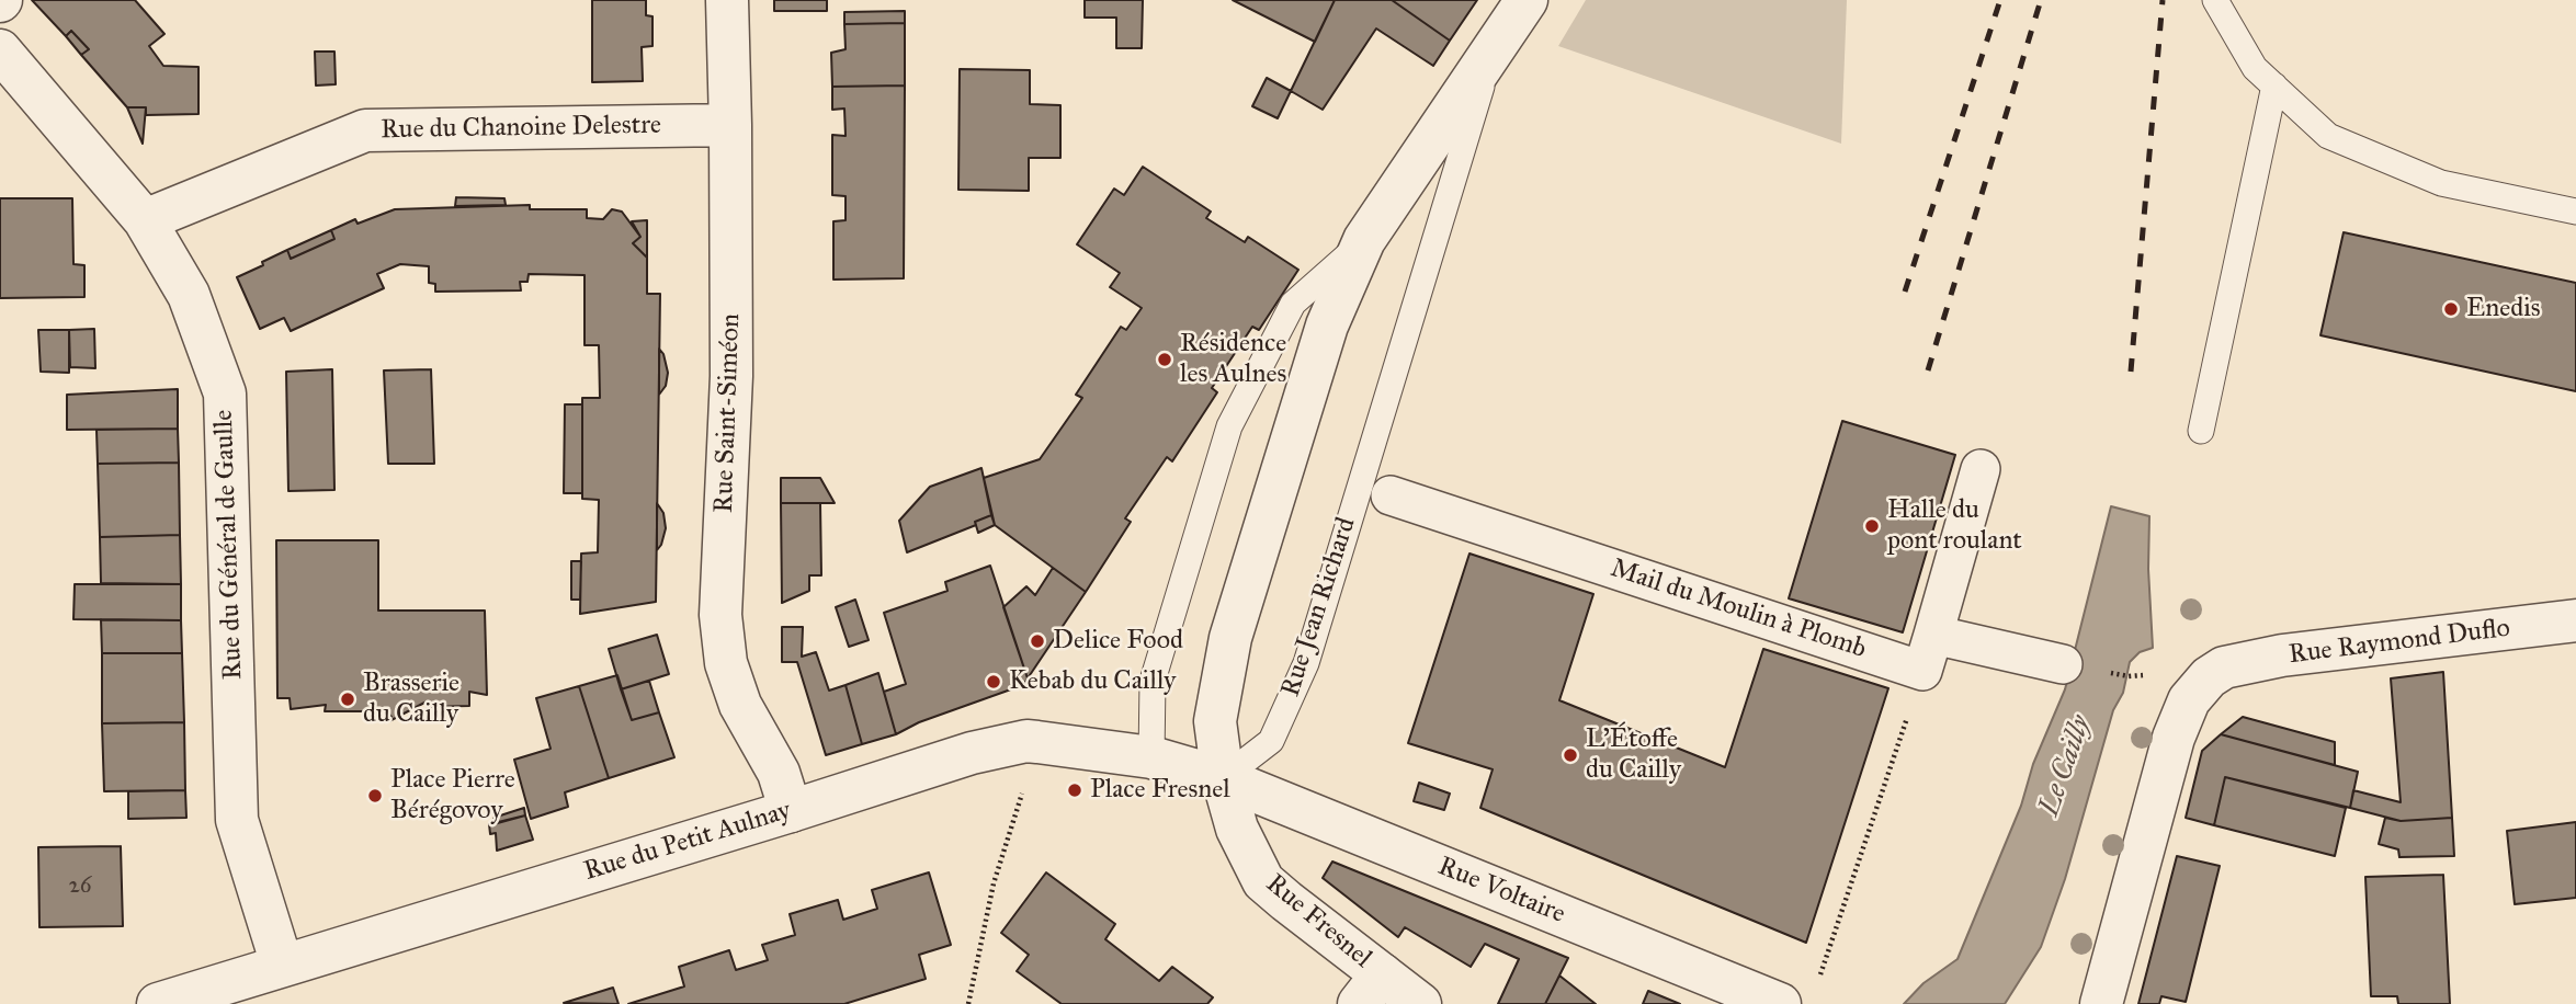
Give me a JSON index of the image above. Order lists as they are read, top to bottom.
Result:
{
  "streets": {
    "street": [
      "Rue du Chanoine Delestre",
      "Rue Saint-Siméon",
      "Rue du Général de Gaulle",
      "Rue Jean Richard",
      "Mail du Moulin à Plomb",
      "Rue Raymond Duflo",
      "Rue du Petit Aulnay",
      "Rue Voltaire",
      "Rue Fresnel"
    ]
  },
  "crossings": [
    ["Rue du Chanoine Delestre", "Rue Saint-Siméon"],
    ["Rue du Chanoine Delestre", "Rue du Général de Gaulle"],
    ["Rue Saint-Siméon", "Rue du Petit Aulnay"],
    ["Rue du Général de Gaulle", "Rue du Petit Aulnay"],
    ["Rue Jean Richard", "Rue du Petit Aulnay"],
    ["Rue Jean Richard", "Rue Voltaire"],
    ["Rue Jean Richard", "Rue Fresnel"],
    ["Rue du Petit Aulnay", "Rue Voltaire"],
    ["Rue du Petit Aulnay", "Rue Fresnel"],
    ["Rue Voltaire", "Rue Fresnel"]
  ],
  "water": ["Le Cailly"],
  "places": [
    "Enedis",
    "Résidence les Aulnes",
    "Halle du pont roulant",
    "Delice Food",
    "Kebab du Cailly",
    "Brasserie du Cailly",
    "L'Étoffe du Cailly",
    "Place Fresnel",
    "Place Pierre Bérégovoy"
  ],
  "house_numbers": ["26"]
}
